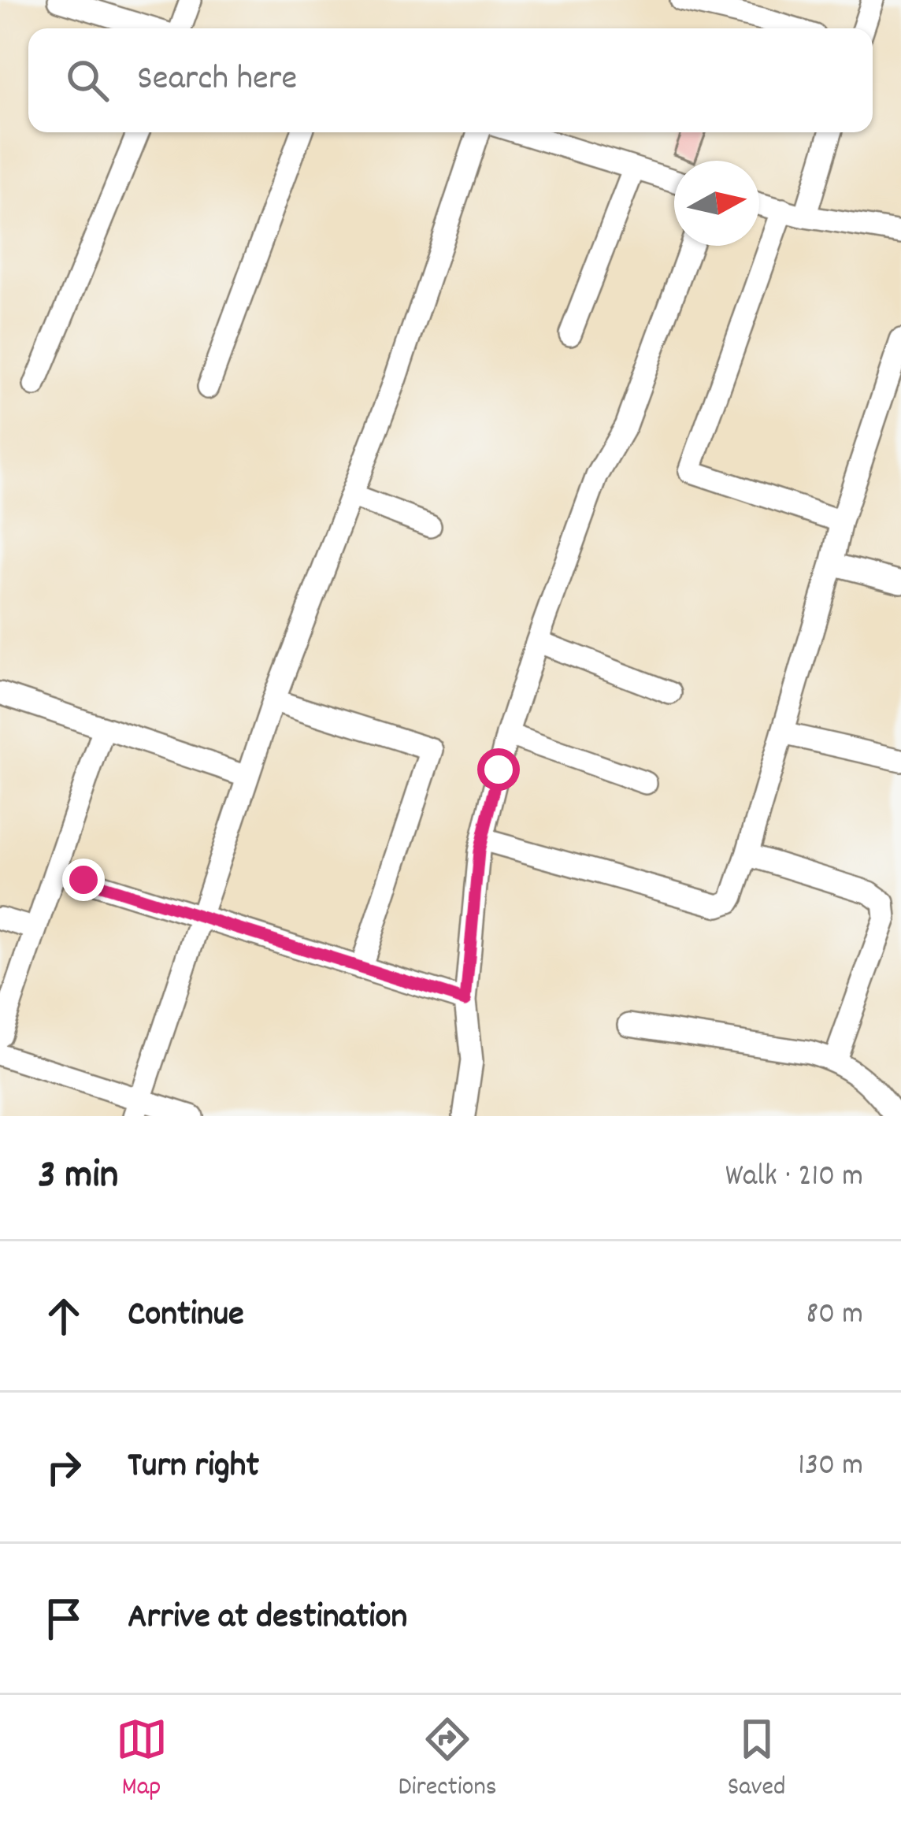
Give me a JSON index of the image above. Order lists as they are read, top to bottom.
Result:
{
  "north": "right",
  "page": {
    "search": "Search here",
    "heading": ["3 min", "Walk · 210 m"],
    "list": [
      ["Continue", "80 m"],
      ["Turn right", "130 m"],
      "Arrive at destination"
    ],
    "nav": ["Map", "Directions", "Saved"]
  }
}
